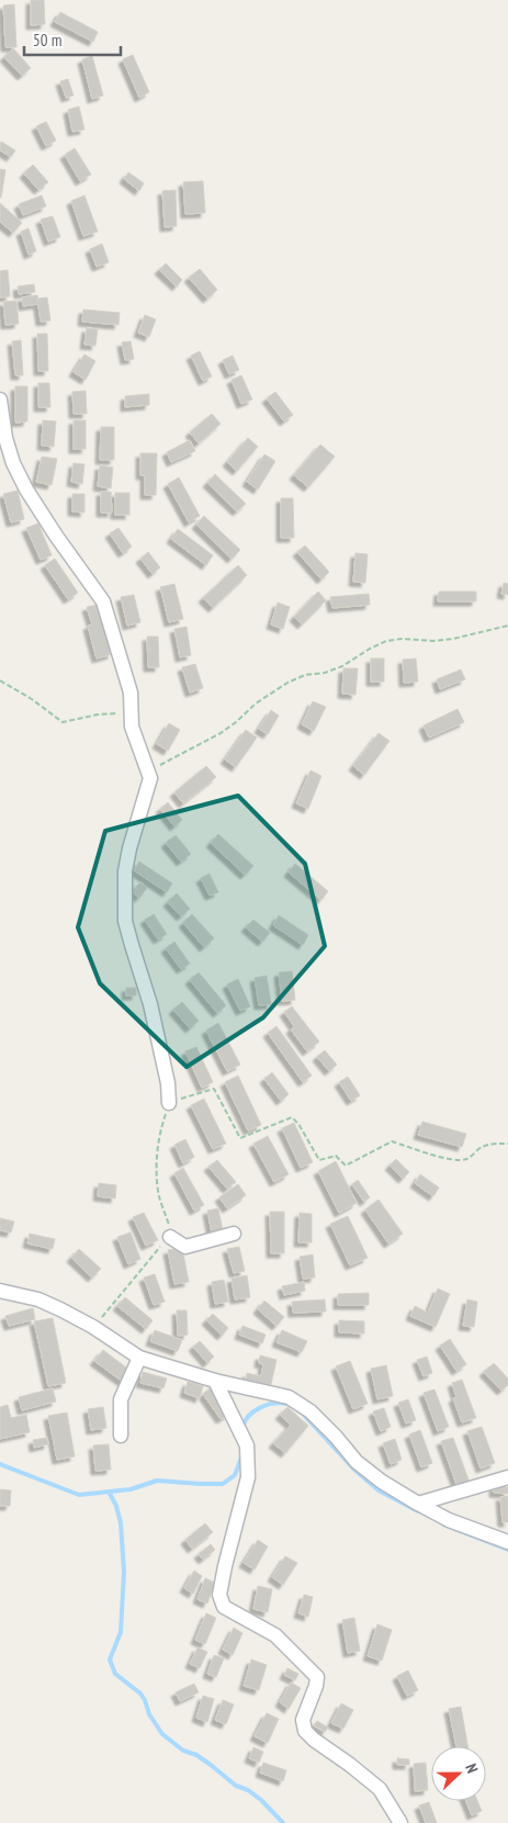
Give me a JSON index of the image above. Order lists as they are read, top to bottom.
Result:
{
  "scale_bar": "50 m",
  "north": "right"
}
